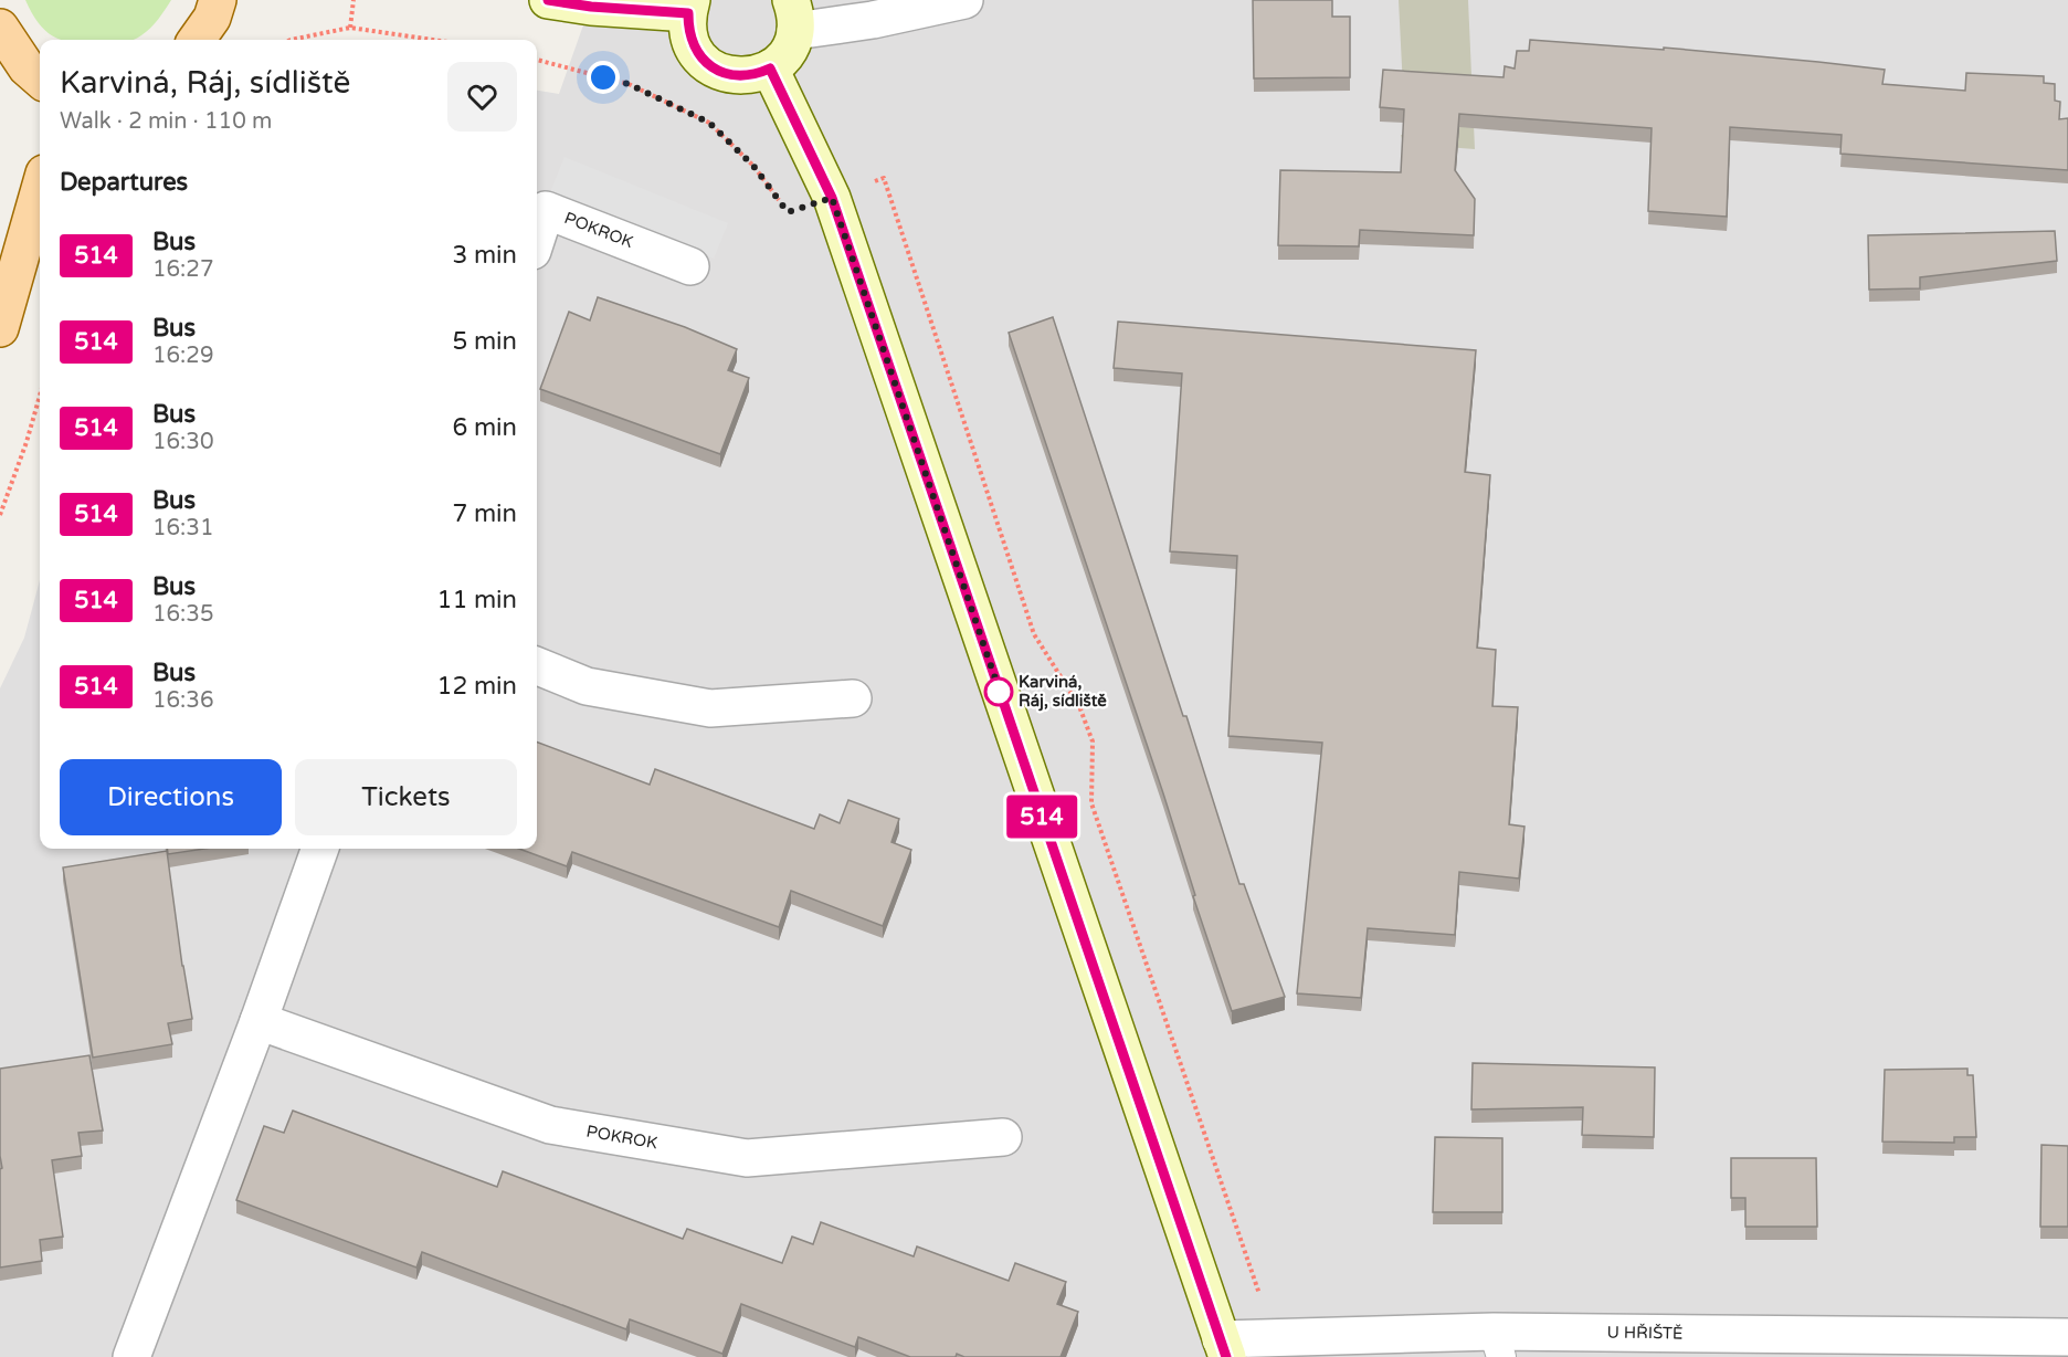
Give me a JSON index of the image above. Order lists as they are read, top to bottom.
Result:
{
  "streets": {
    "street": ["POKROK", "U HŘIŠTĚ"]
  },
  "places": ["Karviná, Ráj, sídliště"],
  "lines": ["bus line 514"],
  "page": {
    "on_map": "514",
    "heading": [
      ["Karviná, Ráj, sídliště", "Walk · 2 min · 110 m"],
      "Departures"
    ],
    "list": [
      {
        "mark": "514",
        "name": "Bus",
        "note": "16:27",
        "value": "3 min"
      },
      {
        "mark": "514",
        "name": "Bus",
        "note": "16:29",
        "value": "5 min"
      },
      {
        "mark": "514",
        "name": "Bus",
        "note": "16:30",
        "value": "6 min"
      },
      {
        "mark": "514",
        "name": "Bus",
        "note": "16:31",
        "value": "7 min"
      },
      {
        "mark": "514",
        "name": "Bus",
        "note": "16:35",
        "value": "11 min"
      },
      {
        "mark": "514",
        "name": "Bus",
        "note": "16:36",
        "value": "12 min"
      }
    ],
    "buttons": ["Directions", "Tickets"]
  }
}
